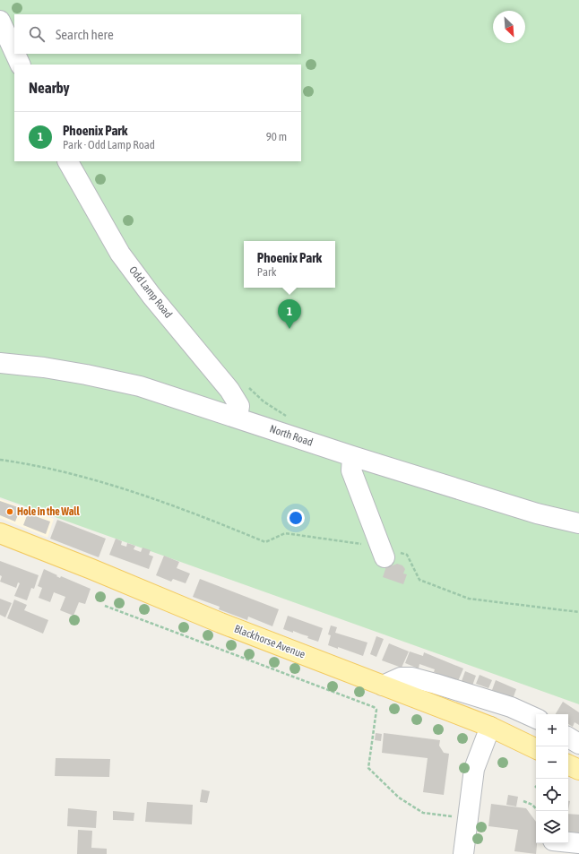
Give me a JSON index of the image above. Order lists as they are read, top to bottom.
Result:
{
  "streets": {
    "main road": ["Blackhorse Avenue"],
    "street": ["Odd Lamp Road", "North Road"]
  },
  "crossings": [
    ["Odd Lamp Road", "North Road"]
  ],
  "places": ["Hole in the Wall"],
  "north": "bottom right",
  "page": {
    "search": "Search here",
    "heading": "Nearby",
    "list": [
      {
        "mark": "1",
        "name": "Phoenix Park",
        "note": "Park · Odd Lamp Road",
        "value": "90 m"
      }
    ],
    "popup": ["Phoenix Park", "Park"],
    "pins": "1",
    "map_buttons": ["+", "−"]
  }
}
